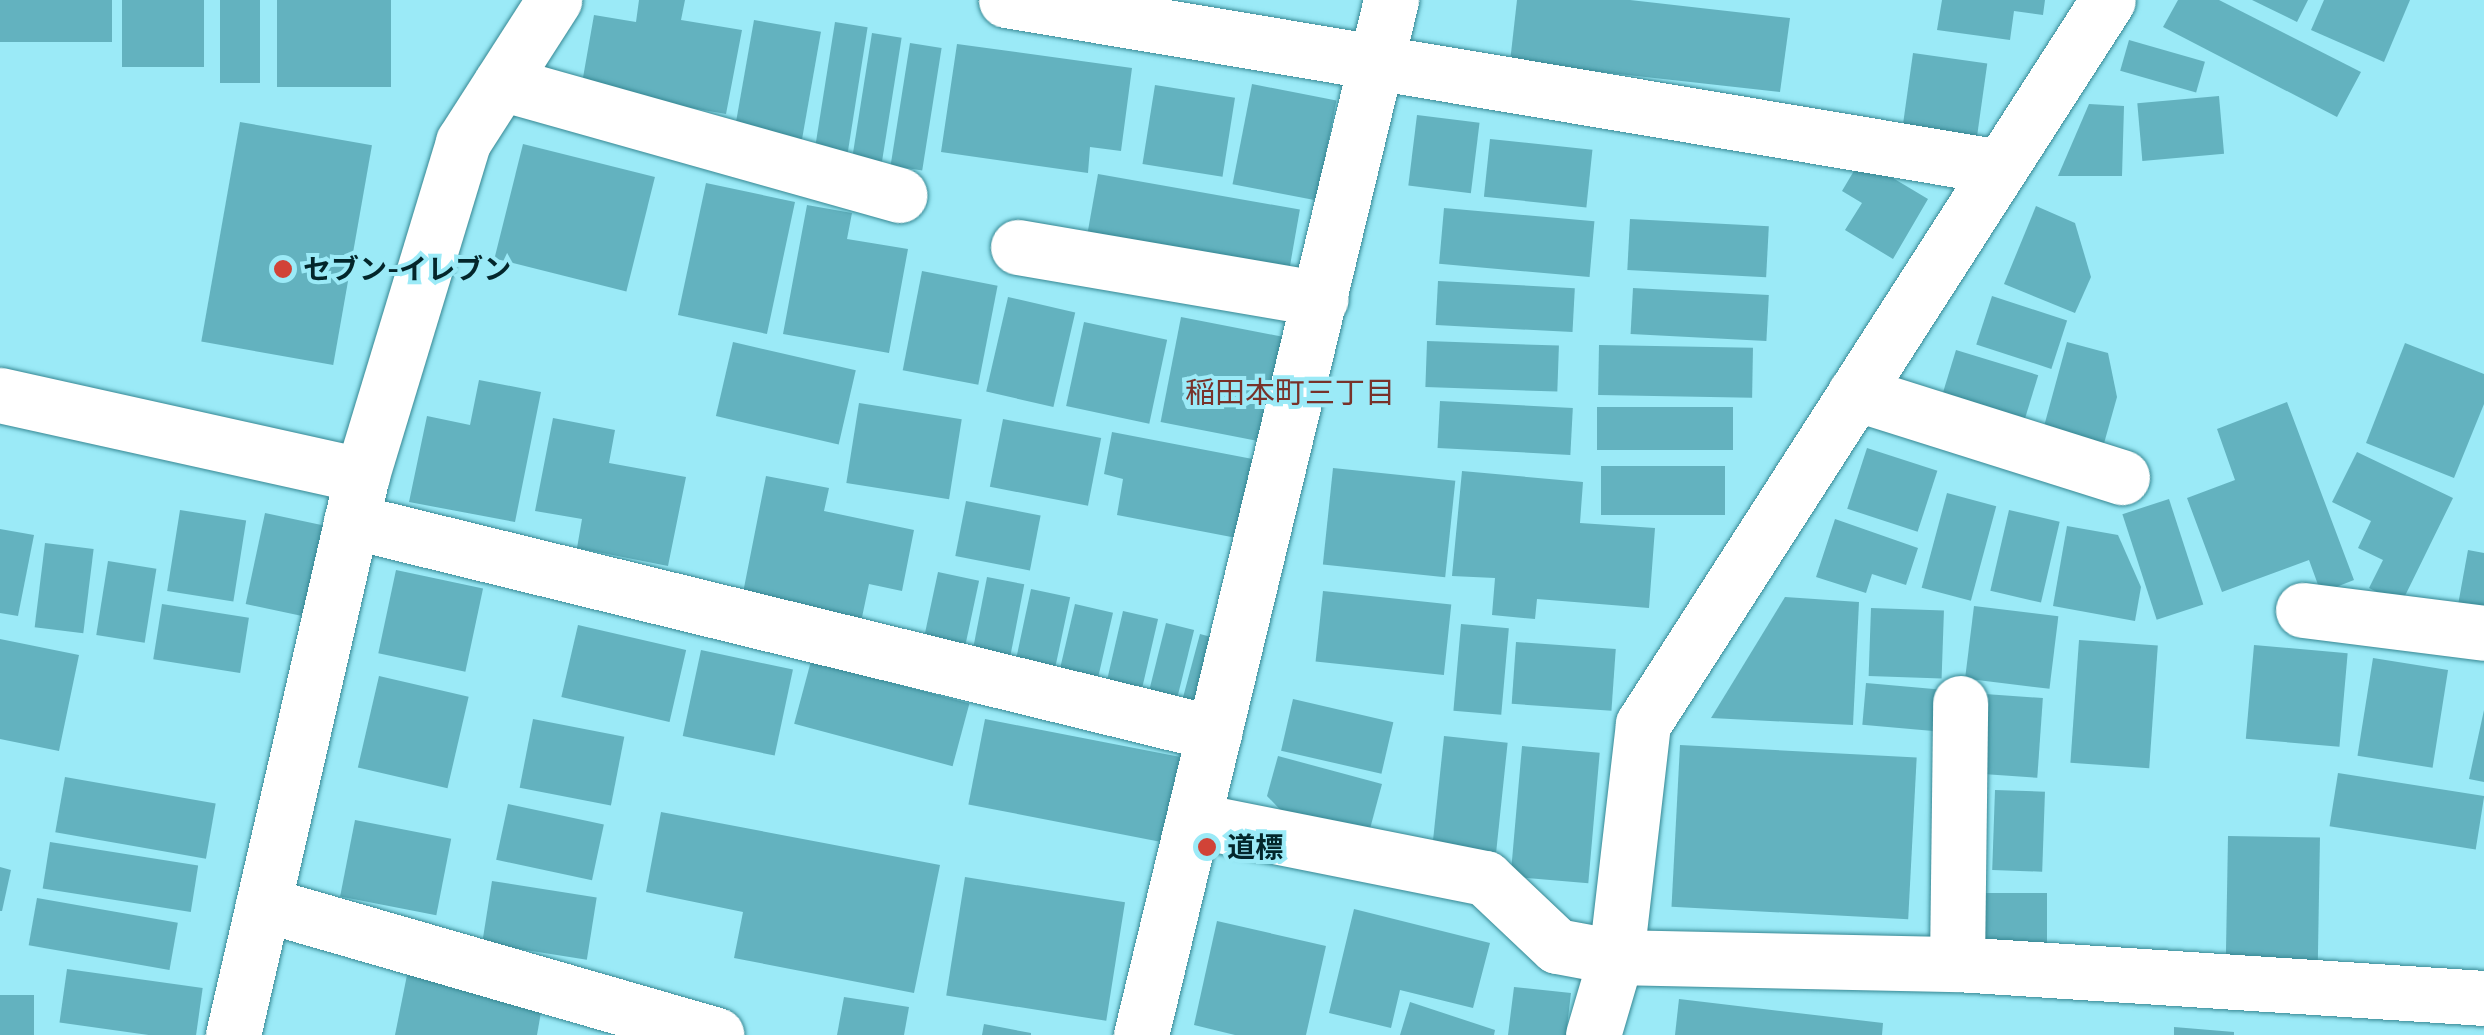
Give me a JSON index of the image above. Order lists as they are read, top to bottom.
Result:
{
  "districts": ["稲田本町三丁目"],
  "places": ["セブン-イレブン", "道標"]
}
